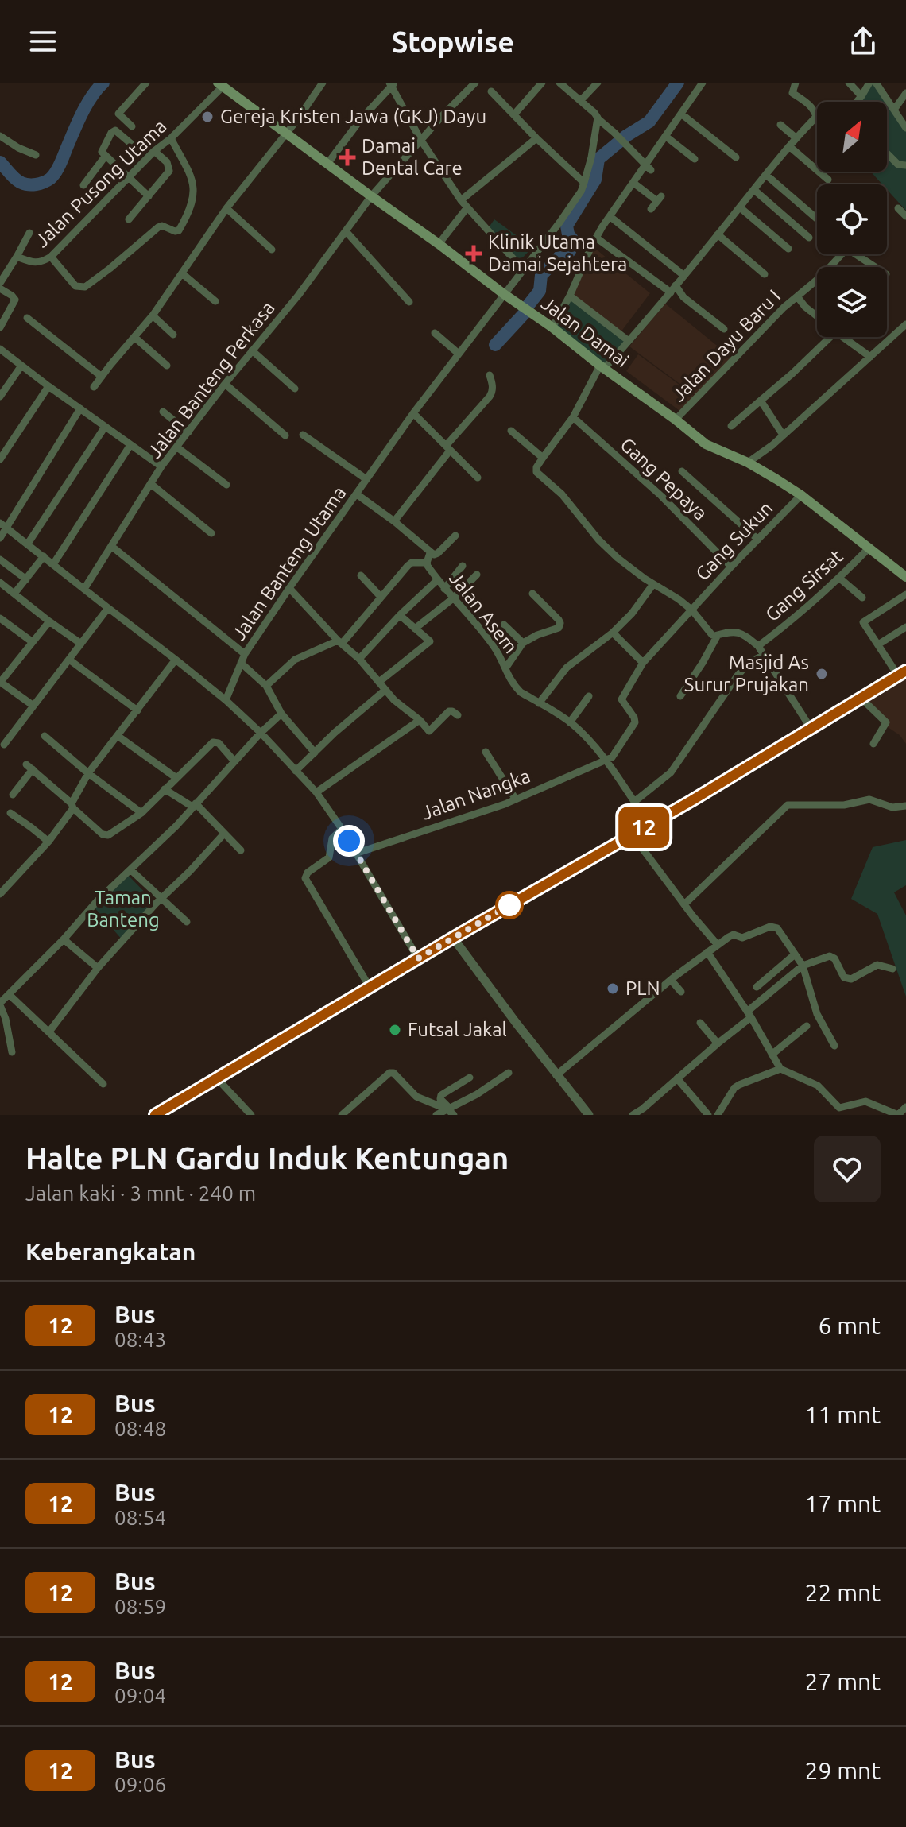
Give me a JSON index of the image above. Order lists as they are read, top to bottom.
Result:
{
  "streets": {
    "main road": ["Jalan Damai"],
    "street": [
      "Jalan Pusong Utama",
      "Jalan Dayu Baru I",
      "Jalan Banteng Perkasa",
      "Gang Pepaya",
      "Gang Sukun",
      "Jalan Banteng Utama",
      "Gang Sirsat",
      "Jalan Asem",
      "Jalan Nangka"
    ]
  },
  "crossings": [
    ["Jalan Pusong Utama", "Jalan Damai"],
    ["Jalan Damai", "Jalan Dayu Baru I"],
    ["Jalan Damai", "Jalan Banteng Perkasa"],
    ["Jalan Damai", "Gang Sukun"],
    ["Jalan Damai", "Jalan Banteng Utama"],
    ["Jalan Damai", "Gang Sirsat"],
    ["Gang Pepaya", "Gang Sukun"],
    ["Gang Sukun", "Jalan Asem"],
    ["Gang Sukun", "Jalan Nangka"],
    ["Jalan Asem", "Jalan Nangka"]
  ],
  "parks": ["Taman Banteng"],
  "places": {
    "other": [
      "Gereja Kristen Jawa (GKJ) Dayu",
      "Masjid As Surur Prujakan",
      "PLN",
      "Futsal Jakal"
    ],
    "health": ["Damai Dental Care", "Klinik Utama Damai Sejahtera"]
  },
  "lines": ["bus line 12"],
  "north": "top right",
  "page": {
    "header": "Stopwise",
    "on_map": "12",
    "heading": [
      ["Halte PLN Gardu Induk Kentungan", "Jalan kaki · 3 mnt · 240 m"],
      "Keberangkatan"
    ],
    "list": [
      {
        "mark": "12",
        "name": "Bus",
        "note": "08:43",
        "value": "6 mnt"
      },
      {
        "mark": "12",
        "name": "Bus",
        "note": "08:48",
        "value": "11 mnt"
      },
      {
        "mark": "12",
        "name": "Bus",
        "note": "08:54",
        "value": "17 mnt"
      },
      {
        "mark": "12",
        "name": "Bus",
        "note": "08:59",
        "value": "22 mnt"
      },
      {
        "mark": "12",
        "name": "Bus",
        "note": "09:04",
        "value": "27 mnt"
      },
      {
        "mark": "12",
        "name": "Bus",
        "note": "09:06",
        "value": "29 mnt"
      }
    ]
  }
}
